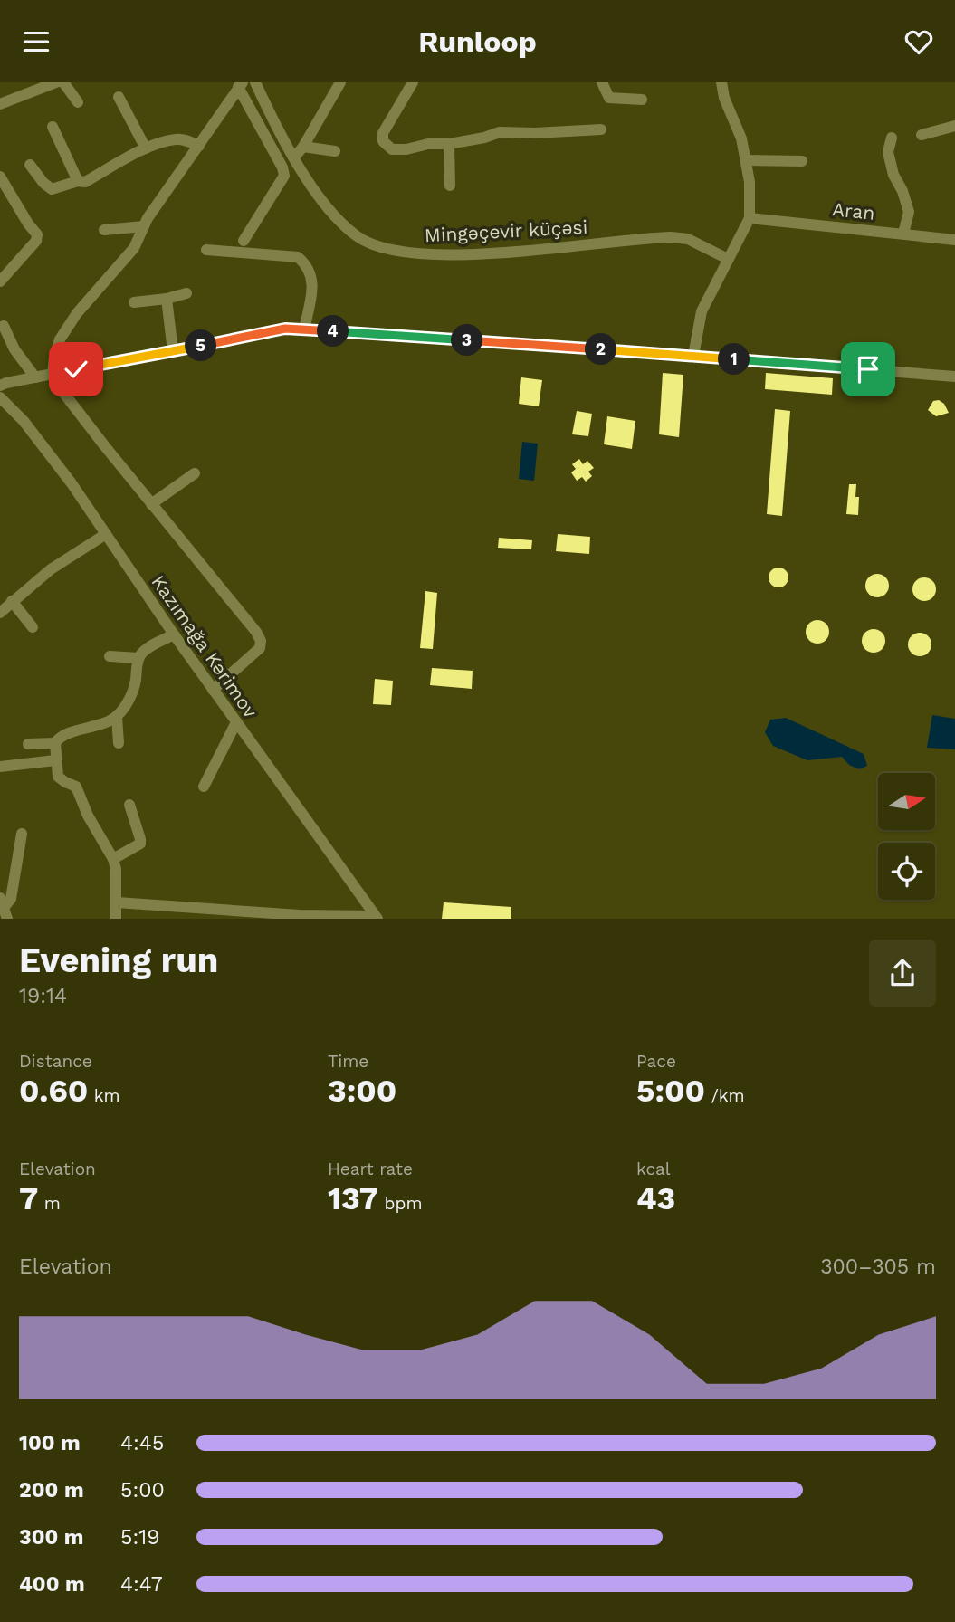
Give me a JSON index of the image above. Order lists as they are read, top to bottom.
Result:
{
  "streets": {
    "street": ["Aran", "Mingəçevir küçəsi", "Kazımağa Kərimov"]
  },
  "north": "right",
  "page": {
    "header": "Runloop",
    "pins": [
      "4",
      "3",
      "5",
      "2",
      "1"
    ],
    "heading": ["Evening run", "19:14"],
    "stats": [
      ["Distance", "0.60 km"],
      ["Time", "3:00"],
      ["Pace", "5:00 /km"],
      ["Elevation", "7 m"],
      ["Heart rate", "137 bpm"],
      ["kcal", "43"]
    ],
    "chart": ["Elevation", "300–305 m"],
    "list": [
      {
        "name": "100 m",
        "note": "4:45"
      },
      {
        "name": "200 m",
        "note": "5:00"
      },
      {
        "name": "300 m",
        "note": "5:19"
      },
      {
        "name": "400 m",
        "note": "4:47"
      }
    ]
  }
}
